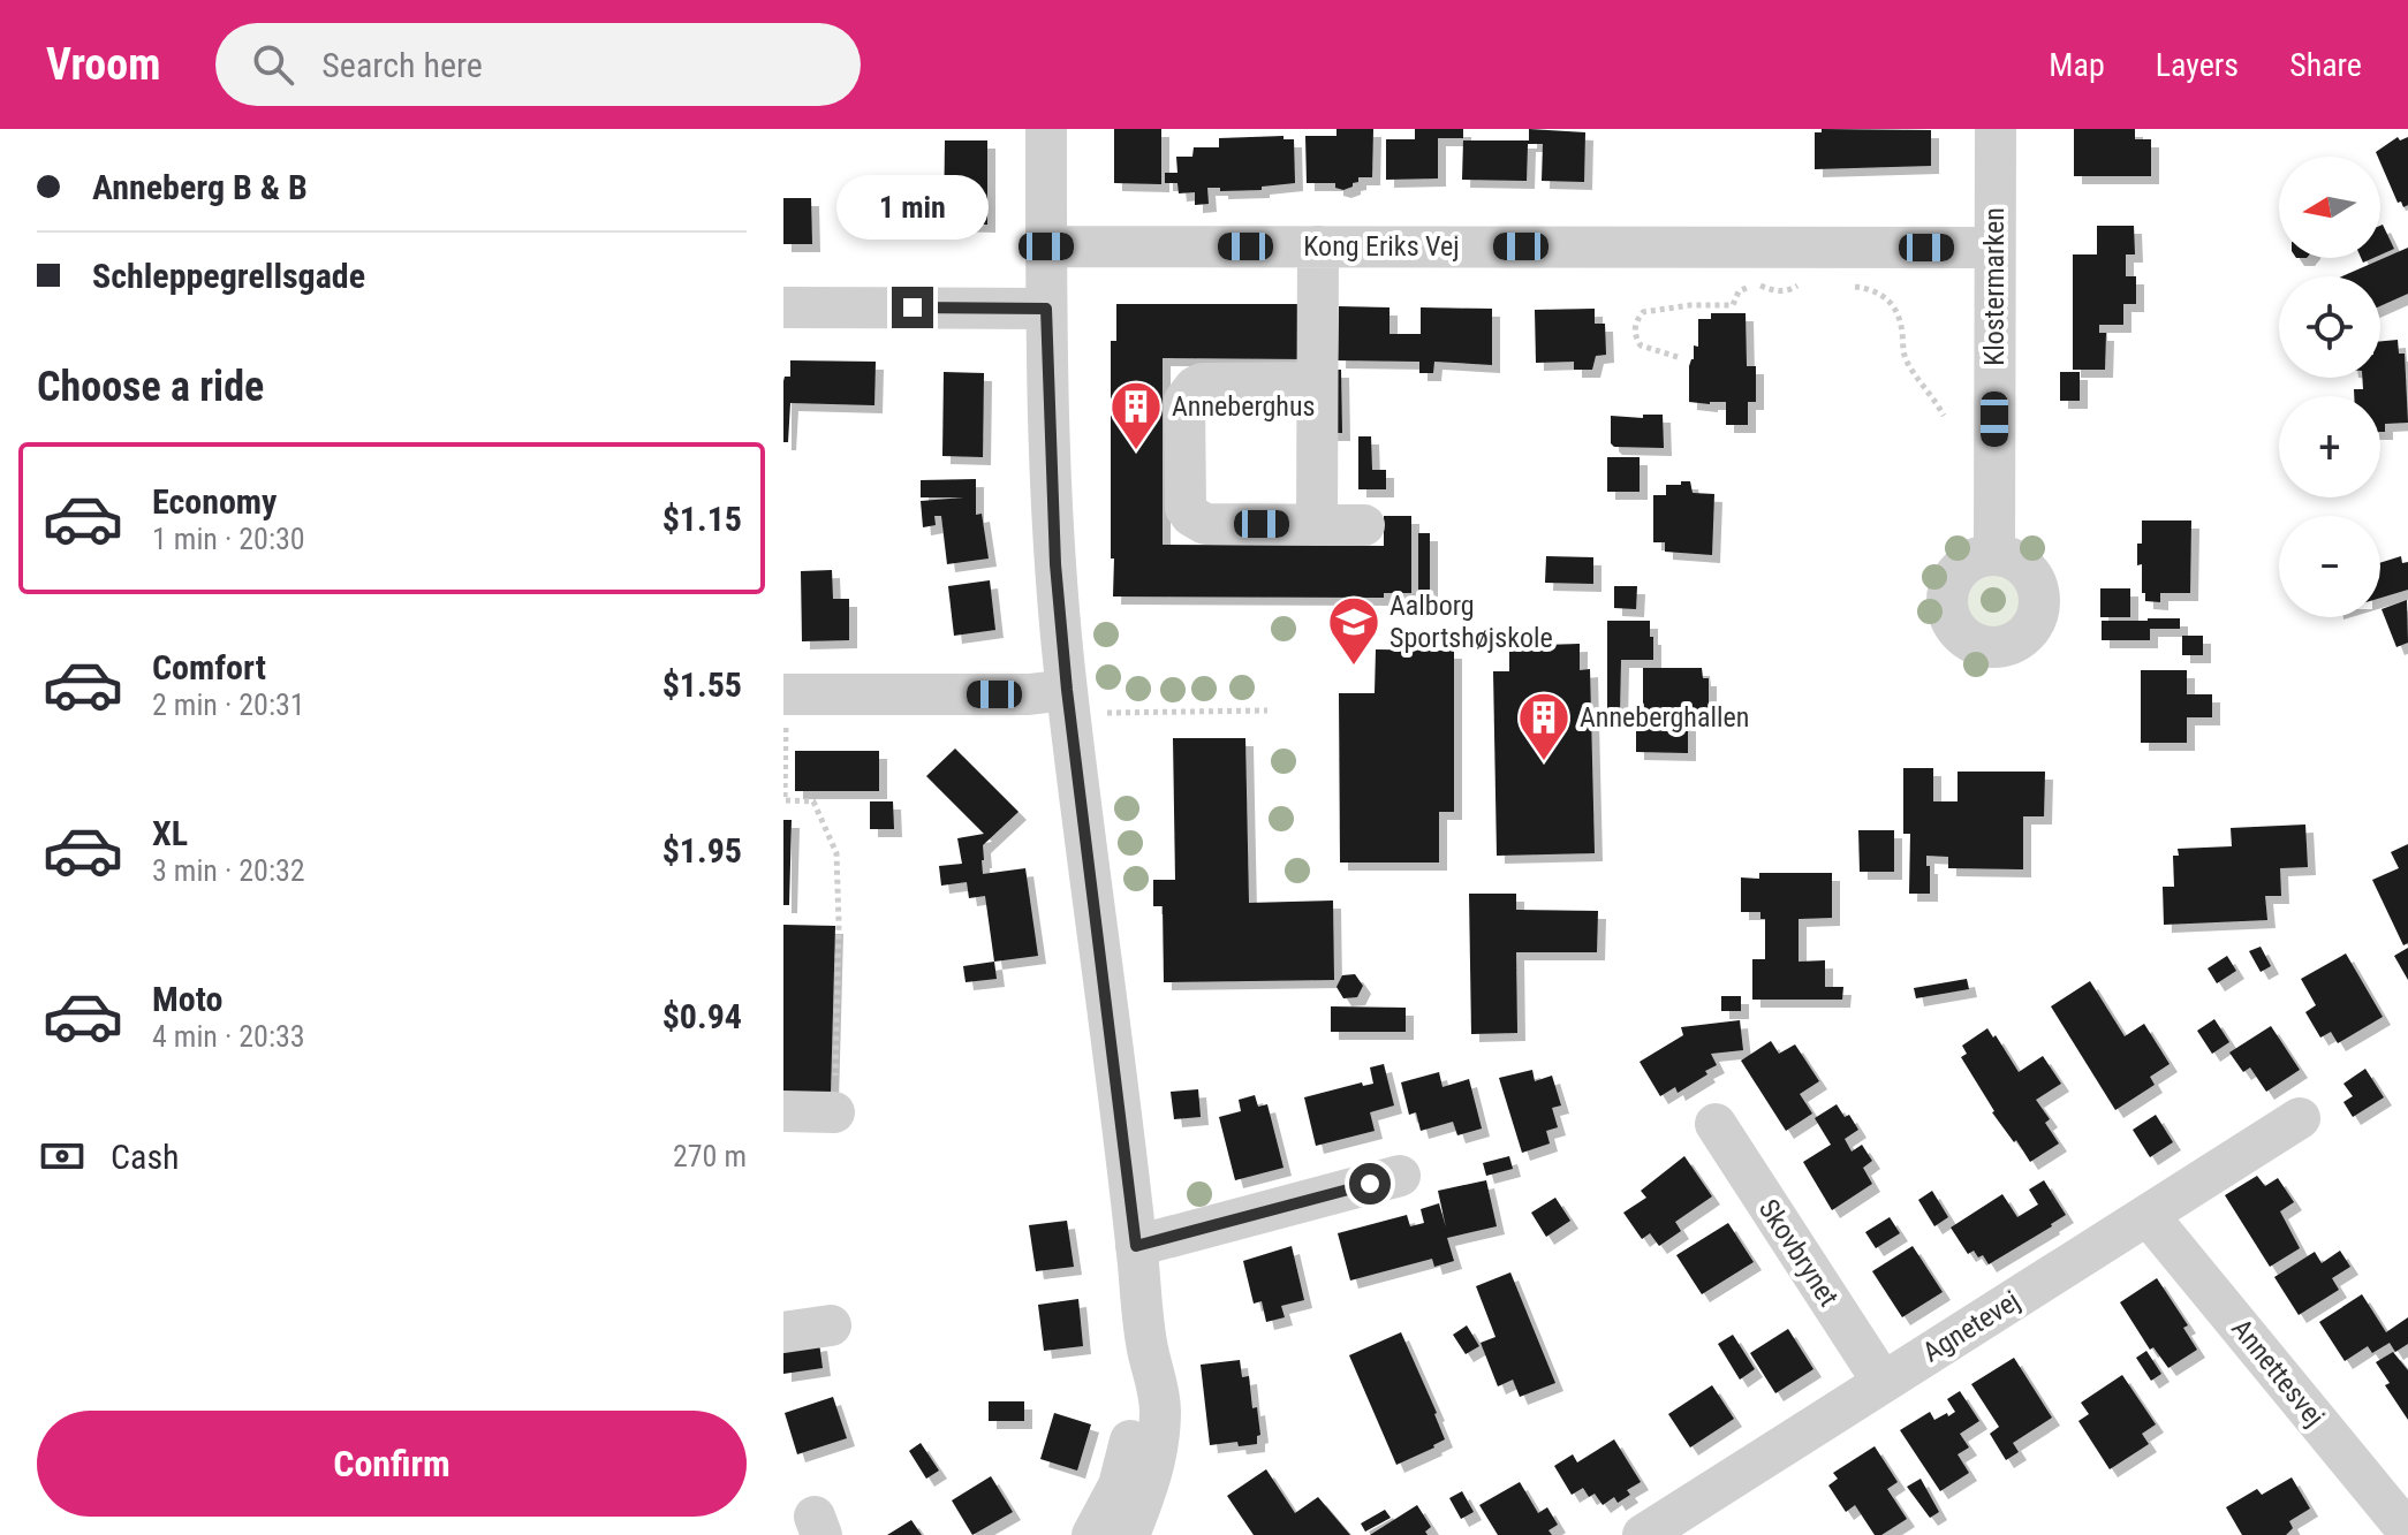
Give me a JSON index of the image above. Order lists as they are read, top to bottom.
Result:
{
  "streets": {
    "street": [
      "Kong Eriks Vej",
      "Klostermarken",
      "Skovbrynet",
      "Agnetevej",
      "Annettesvej"
    ]
  },
  "crossings": [
    ["Kong Eriks Vej", "Klostermarken"],
    ["Skovbrynet", "Agnetevej"],
    ["Agnetevej", "Annettesvej"]
  ],
  "places": {
    "building": ["Anneberghus", "Anneberghallen"],
    "school or university": ["Aalborg Sportshøjskole"]
  },
  "north": "left",
  "page": {
    "header": "Vroom",
    "search": "Search here",
    "nav": ["Map", "Layers", "Share"],
    "banner": ["Anneberg B & B", "Schleppegrellsgade"],
    "map_buttons": ["+", "−"],
    "bubble": "1 min",
    "heading": "Choose a ride",
    "list": [
      {
        "name": "Economy",
        "note": "1 min · 20:30",
        "value": "$1.15"
      },
      {
        "name": "Comfort",
        "note": "2 min · 20:31",
        "value": "$1.55"
      },
      {
        "name": "XL",
        "note": "3 min · 20:32",
        "value": "$1.95"
      },
      {
        "name": "Moto",
        "note": "4 min · 20:33",
        "value": "$0.94"
      }
    ],
    "pay": ["Cash", "270 m"],
    "buttons": "Confirm"
  }
}
